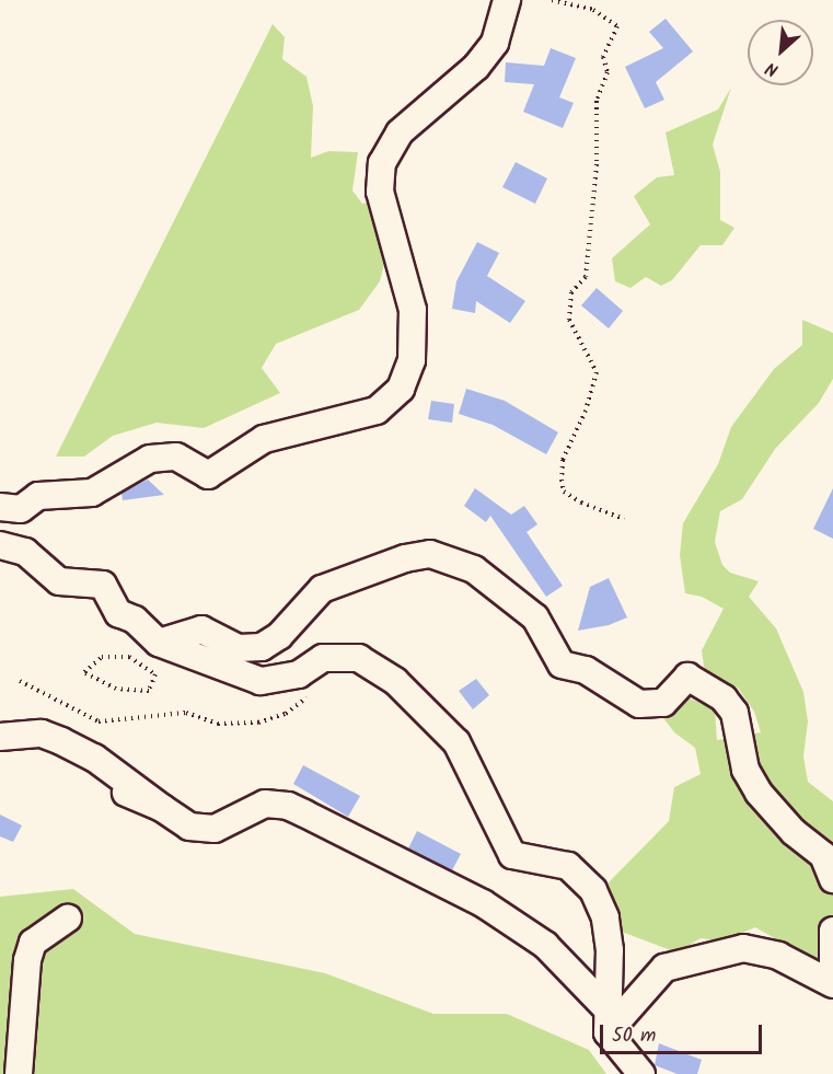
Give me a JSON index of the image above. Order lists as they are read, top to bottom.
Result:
{
  "scale_bar": "50 m",
  "north": "bottom left"
}
